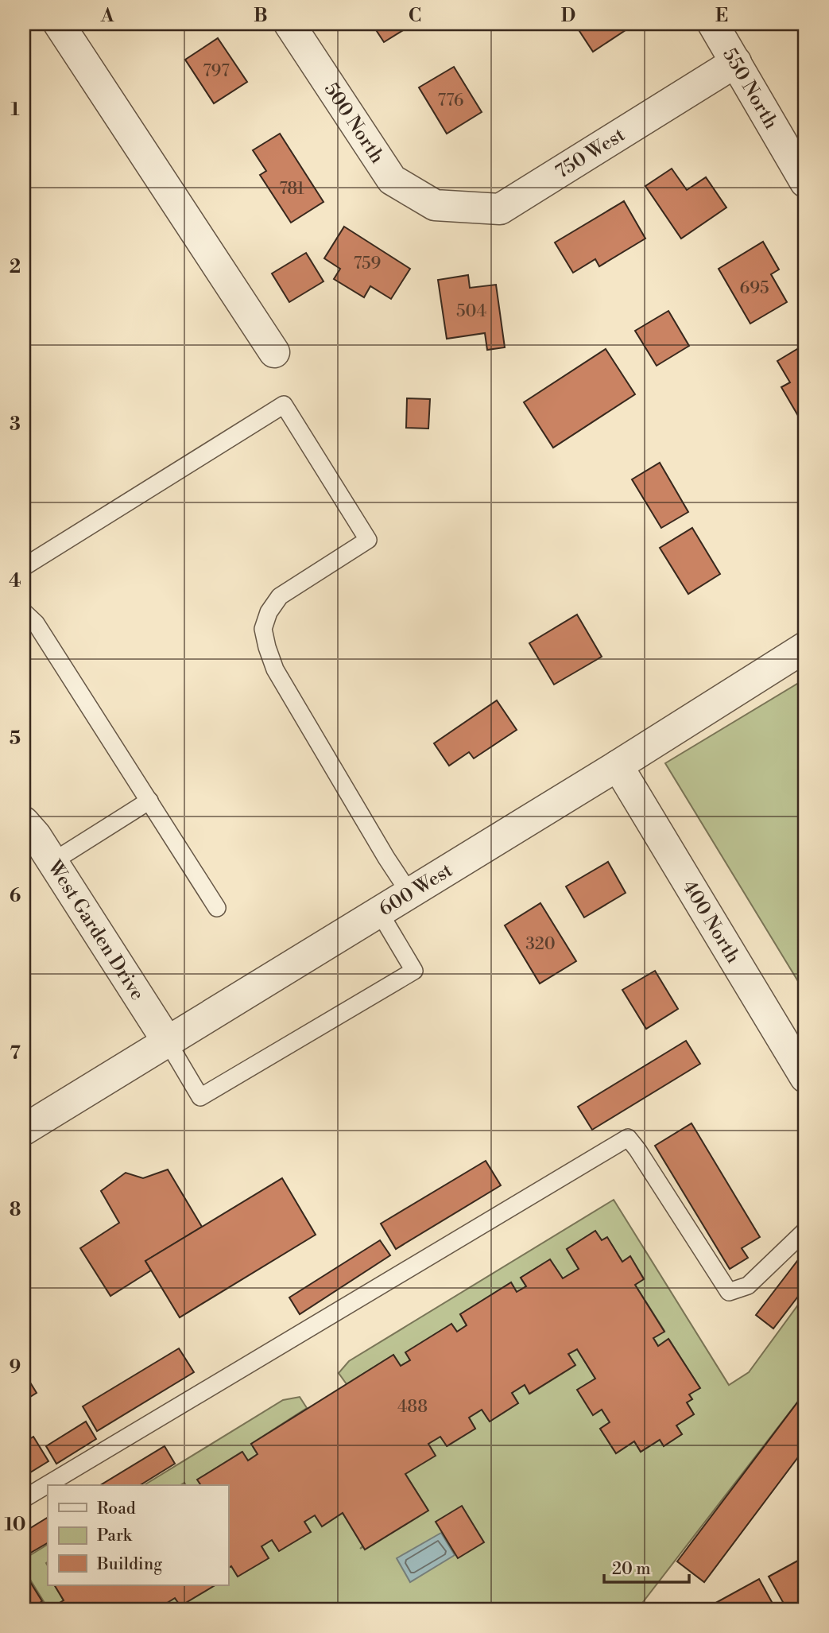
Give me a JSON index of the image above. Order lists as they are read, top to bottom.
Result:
{
  "streets": {
    "street": [
      "550 North",
      "500 North",
      "750 West",
      "600 West",
      "400 North",
      "West Garden Drive"
    ]
  },
  "crossings": [
    ["550 North", "750 West"],
    ["500 North", "750 West"],
    ["600 West", "400 North"],
    ["600 West", "West Garden Drive"]
  ],
  "house_numbers": [
    "797",
    "776",
    "781",
    "759",
    "695",
    "504",
    "320",
    "488"
  ],
  "legend": ["Road", "Park", "Building"],
  "scale_bar": "20 m",
  "grid": {
    "columns": [
      "A",
      "B",
      "C",
      "D",
      "E"
    ],
    "rows": [
      "1",
      "2",
      "3",
      "4",
      "5",
      "6",
      "7",
      "8",
      "9",
      "10"
    ]
  }
}
